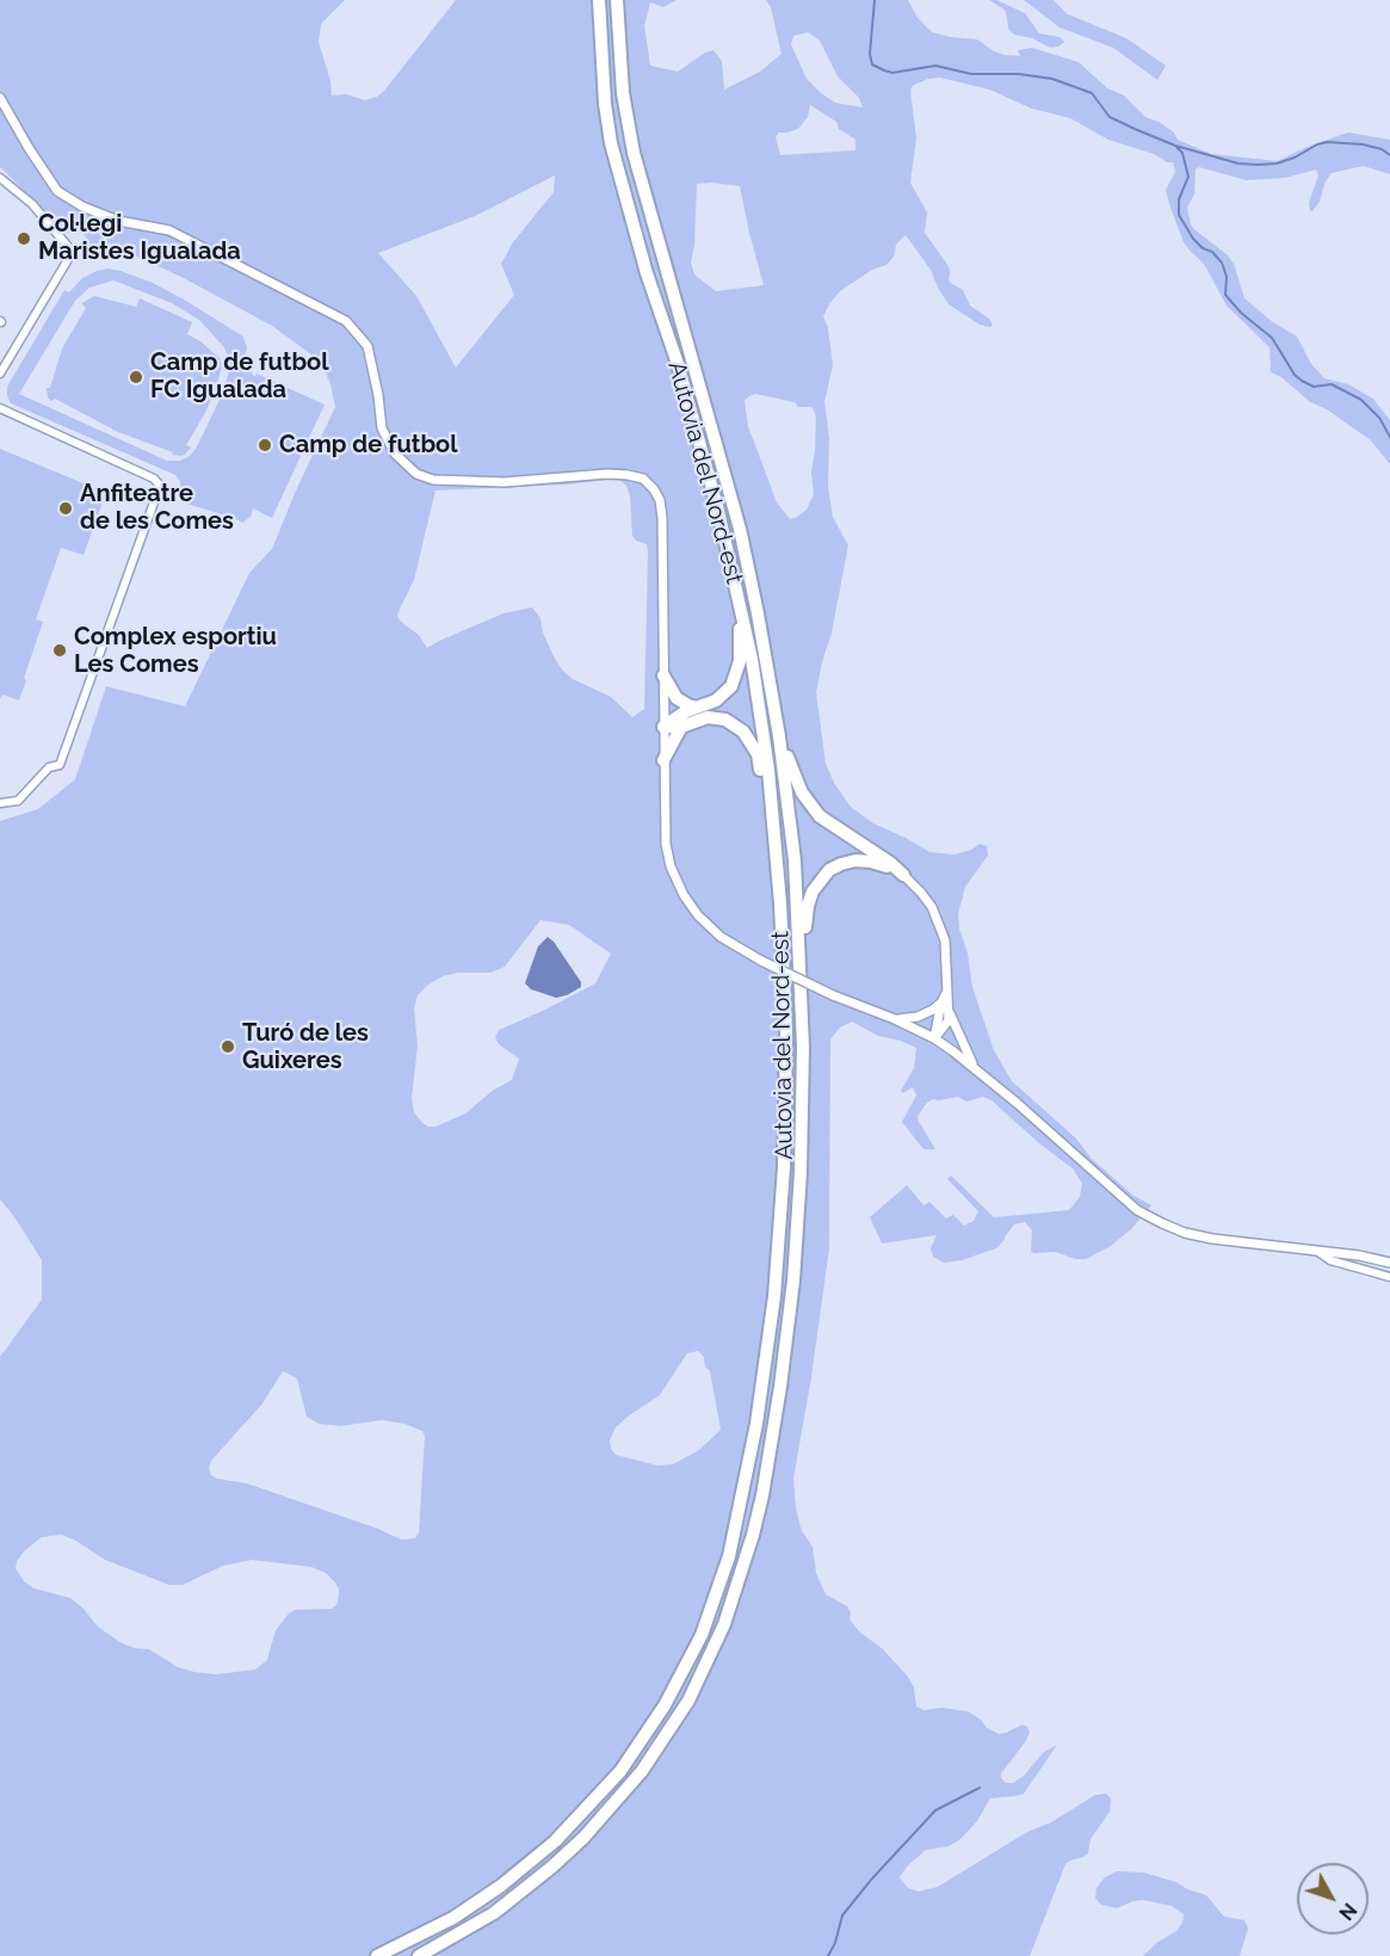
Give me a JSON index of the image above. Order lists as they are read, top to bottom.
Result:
{
  "streets": {
    "highway": ["Autovia del Nord-est"]
  },
  "places": [
    "Col·legi Maristes Igualada",
    "Camp de futbol FC Igualada",
    "Camp de futbol",
    "Anfiteatre de les Comes",
    "Complex esportiu Les Comes",
    "Turó de les Guixeres"
  ],
  "north": "bottom right"
}
